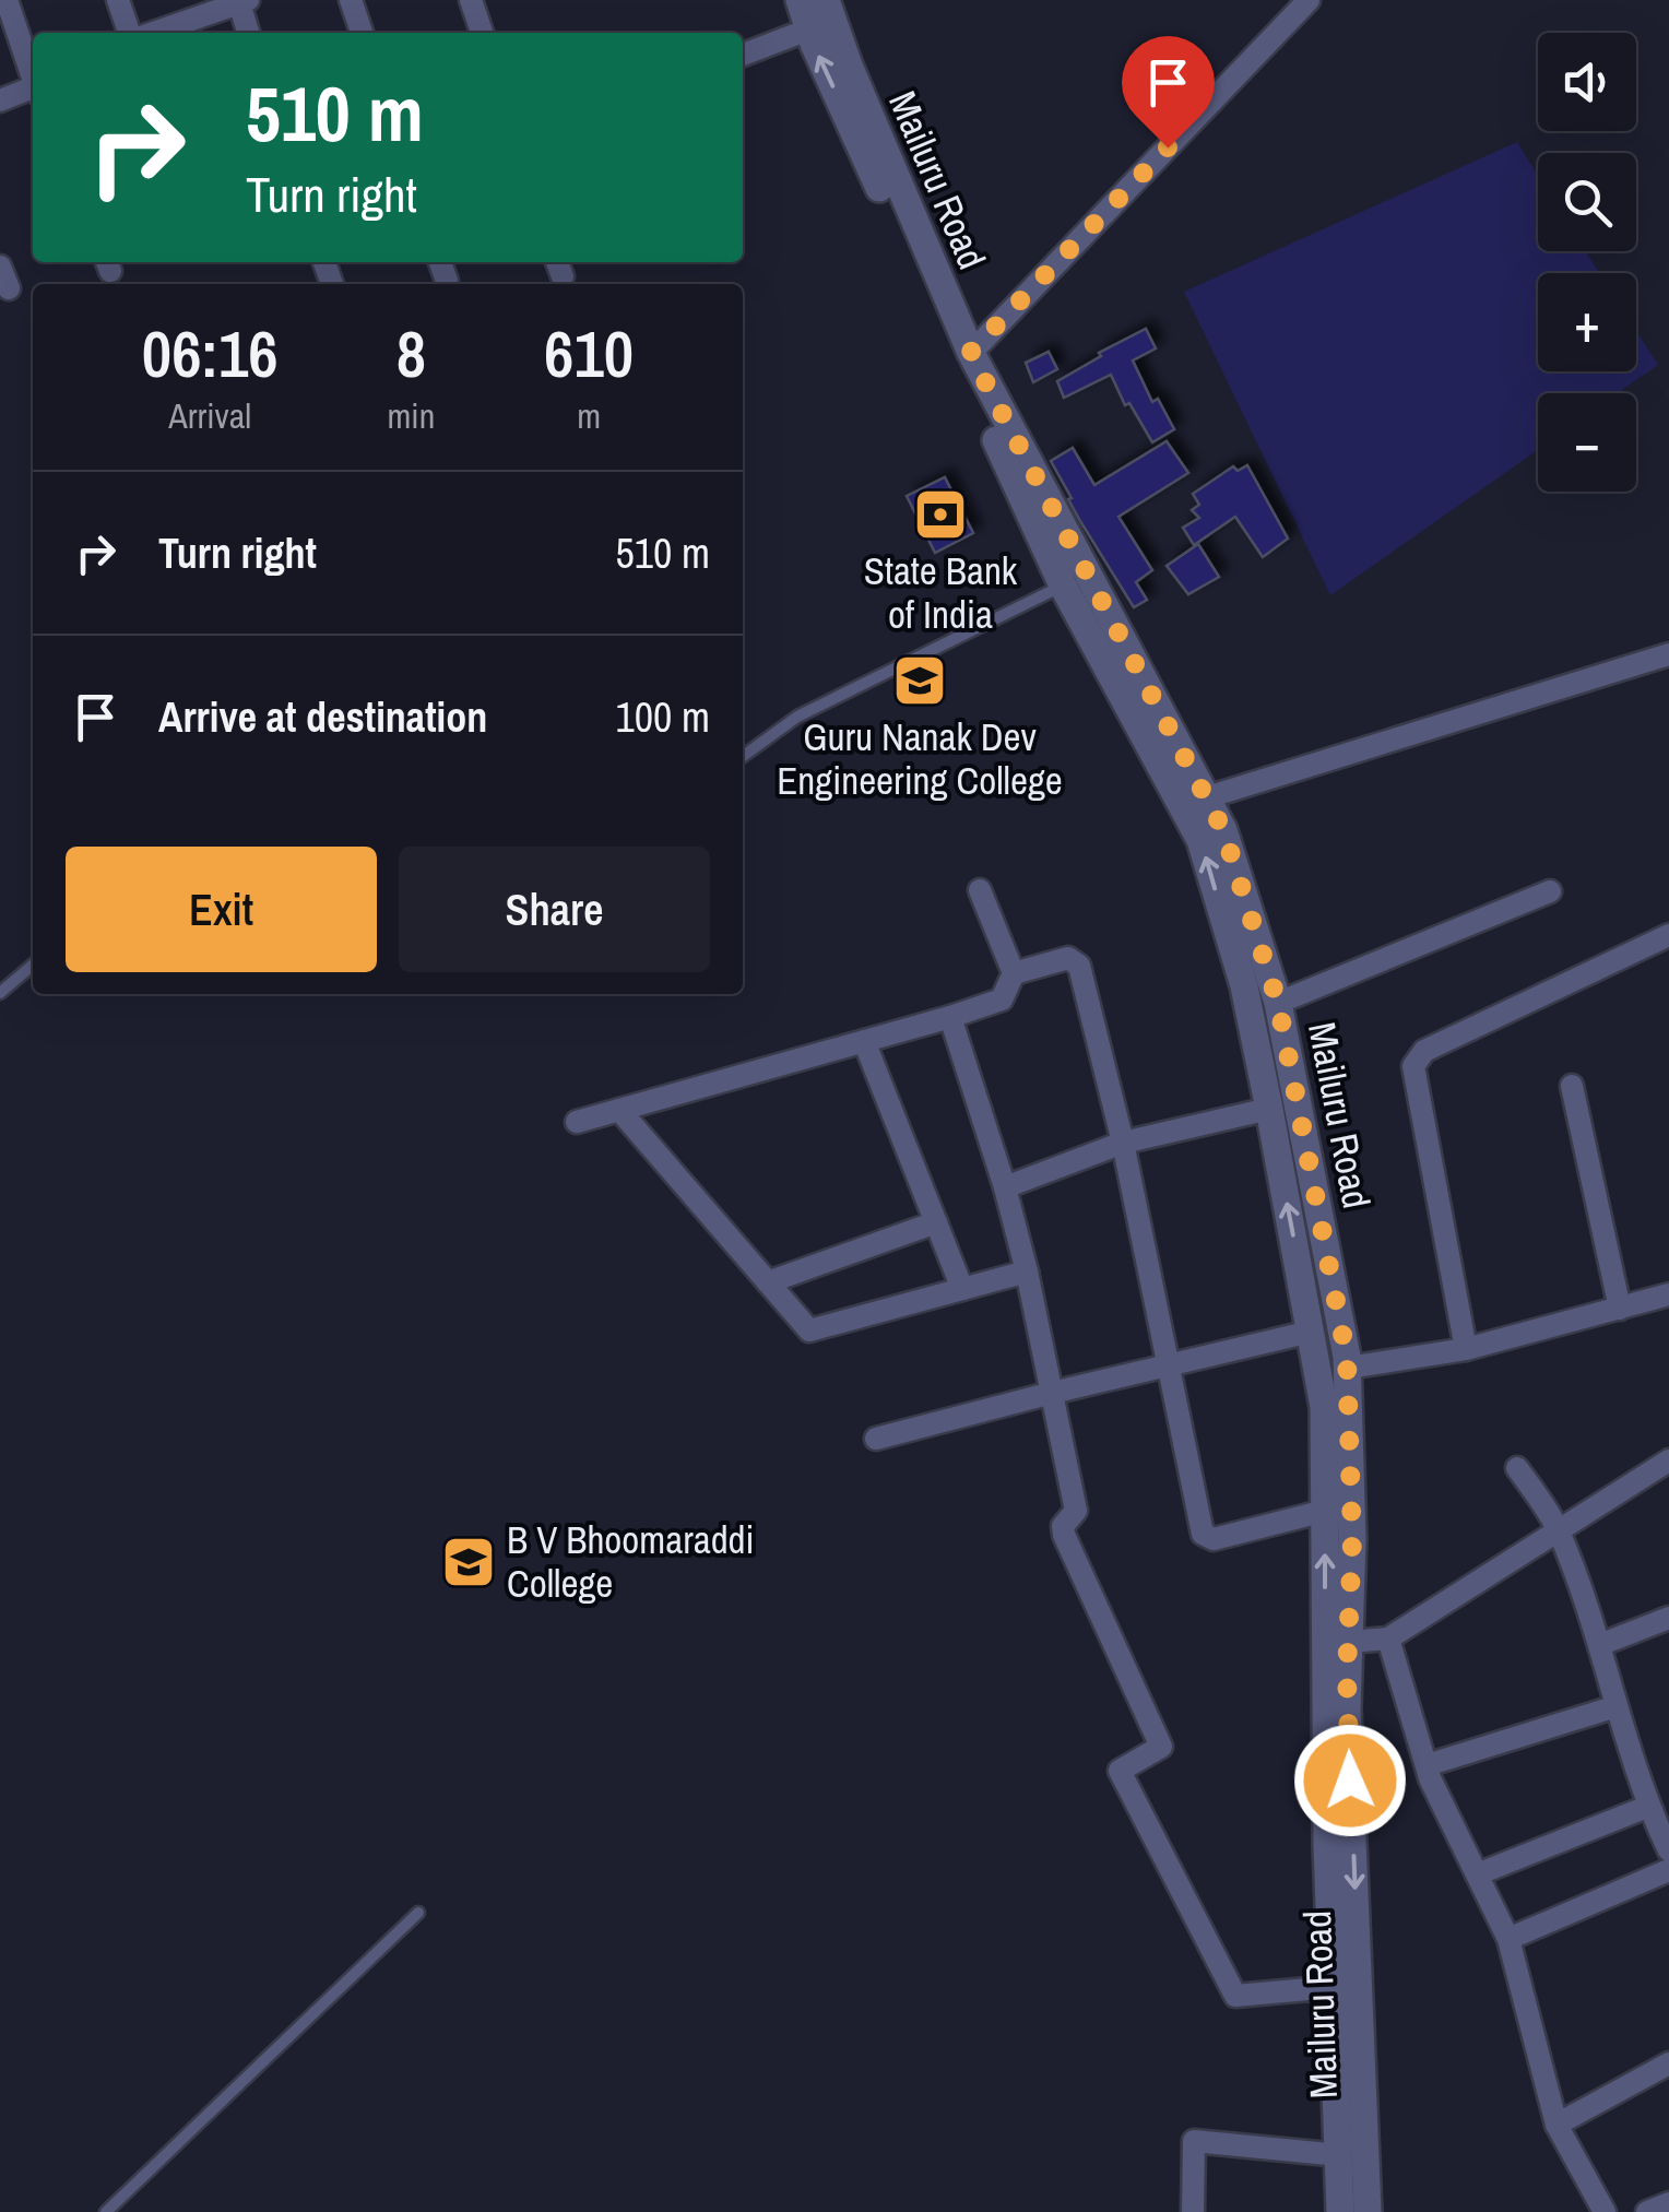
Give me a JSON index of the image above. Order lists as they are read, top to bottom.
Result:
{
  "streets": {
    "street": ["Mailuru Road"]
  },
  "places": {
    "bank": ["State Bank of India"],
    "school or university": ["Guru Nanak Dev Engineering College", "B V Bhoomaraddi College"]
  },
  "page": {
    "map_buttons": ["+", "−"],
    "turn": ["510 m", "Turn right"],
    "eta": [
      "06:16",
      "Arrival",
      "8",
      "min",
      "610",
      "m"
    ],
    "list": [
      {
        "name": "Turn right",
        "value": "510 m"
      },
      {
        "name": "Arrive at destination",
        "value": "100 m"
      }
    ],
    "buttons": ["Exit", "Share"]
  }
}
